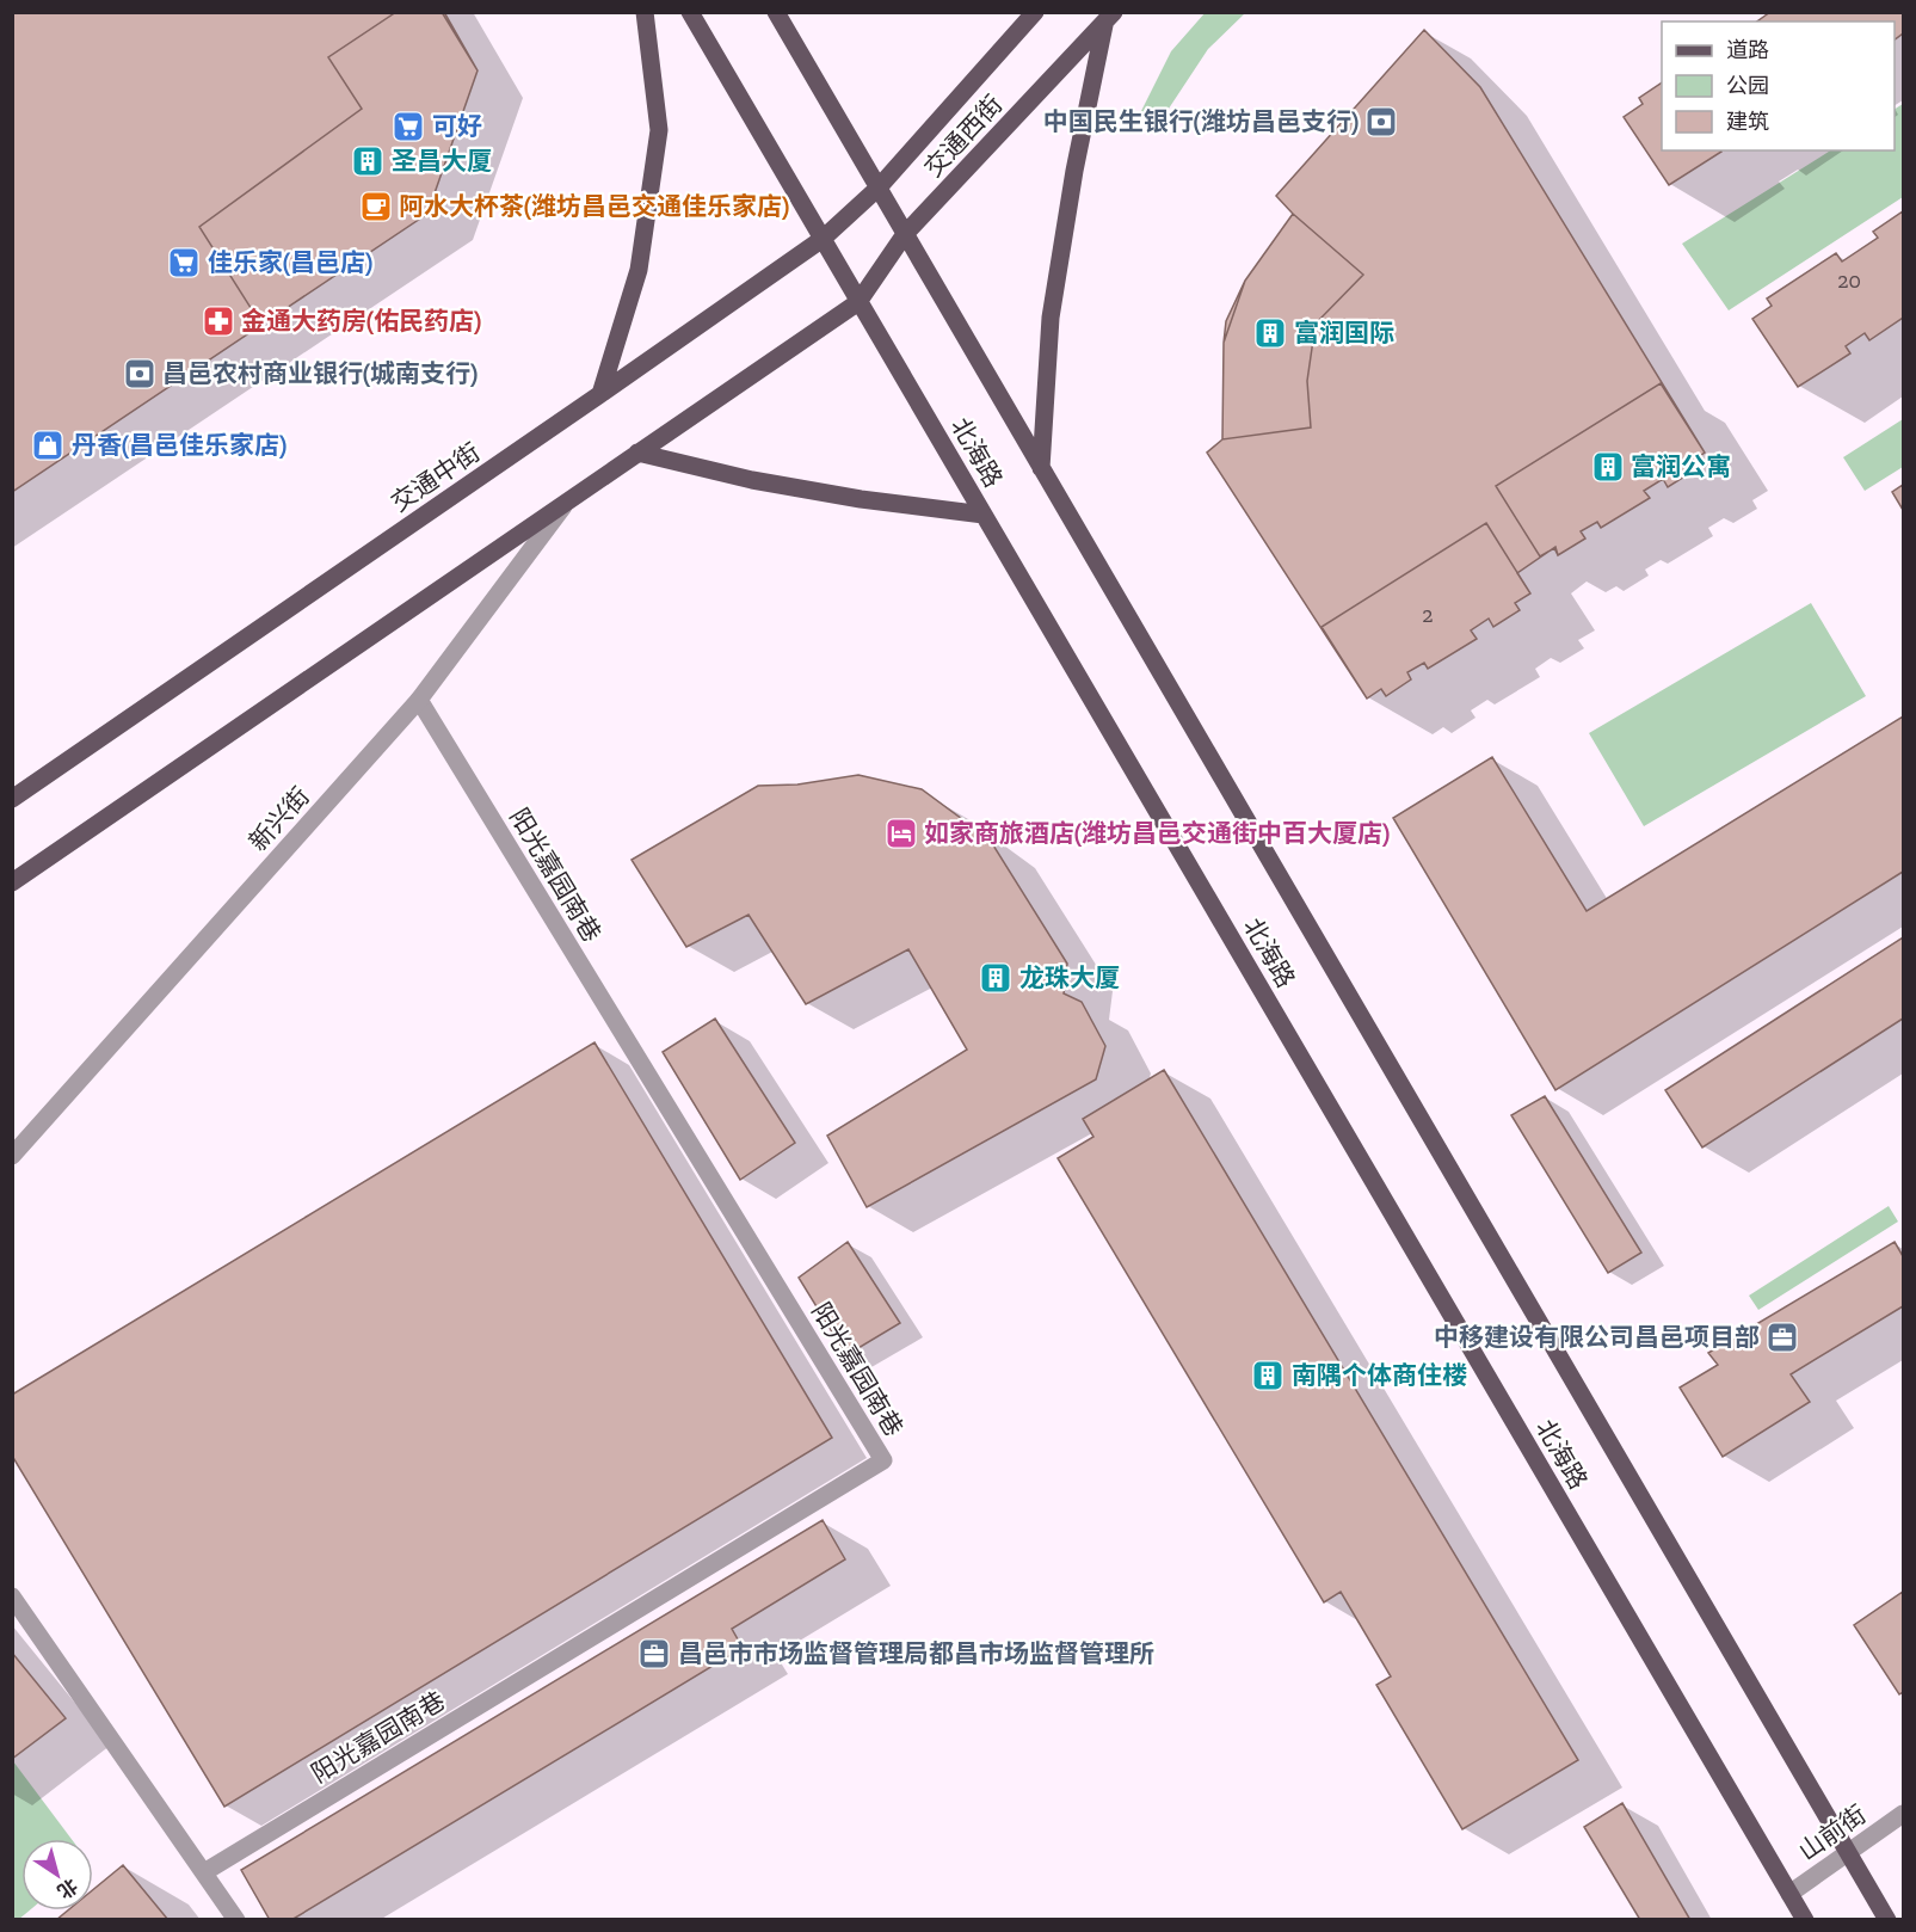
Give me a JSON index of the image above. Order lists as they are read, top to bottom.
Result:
{
  "streets": {
    "main road": ["交通西街", "北海路", "交通中街"],
    "street": ["新兴街", "阳光嘉园南巷", "山前街"]
  },
  "crossings": [
    ["交通西街", "北海路"],
    ["交通西街", "交通中街"],
    ["北海路", "交通中街"],
    ["北海路", "山前街"],
    ["新兴街", "阳光嘉园南巷"]
  ],
  "places": {
    "bank": ["中国民生银行(潍坊昌邑支行)", "昌邑农村商业银行(城南支行)"],
    "supermarket": ["可好", "佳乐家(昌邑店)"],
    "building": [
      "圣昌大厦",
      "富润国际",
      "富润公寓",
      "龙珠大厦",
      "南隅个体商住楼"
    ],
    "cafe": ["阿水大杯茶(潍坊昌邑交通佳乐家店)"],
    "pharmacy": ["金通大药房(佑民药店)"],
    "shop": ["丹香(昌邑佳乐家店)"],
    "hotel": ["如家商旅酒店(潍坊昌邑交通街中百大厦店)"],
    "office": ["中移建设有限公司昌邑项目部", "昌邑市市场监督管理局都昌市场监督管理所"]
  },
  "house_numbers": ["20", "2"],
  "legend": ["道路", "公园", "建筑"],
  "north": "bottom right"
}
